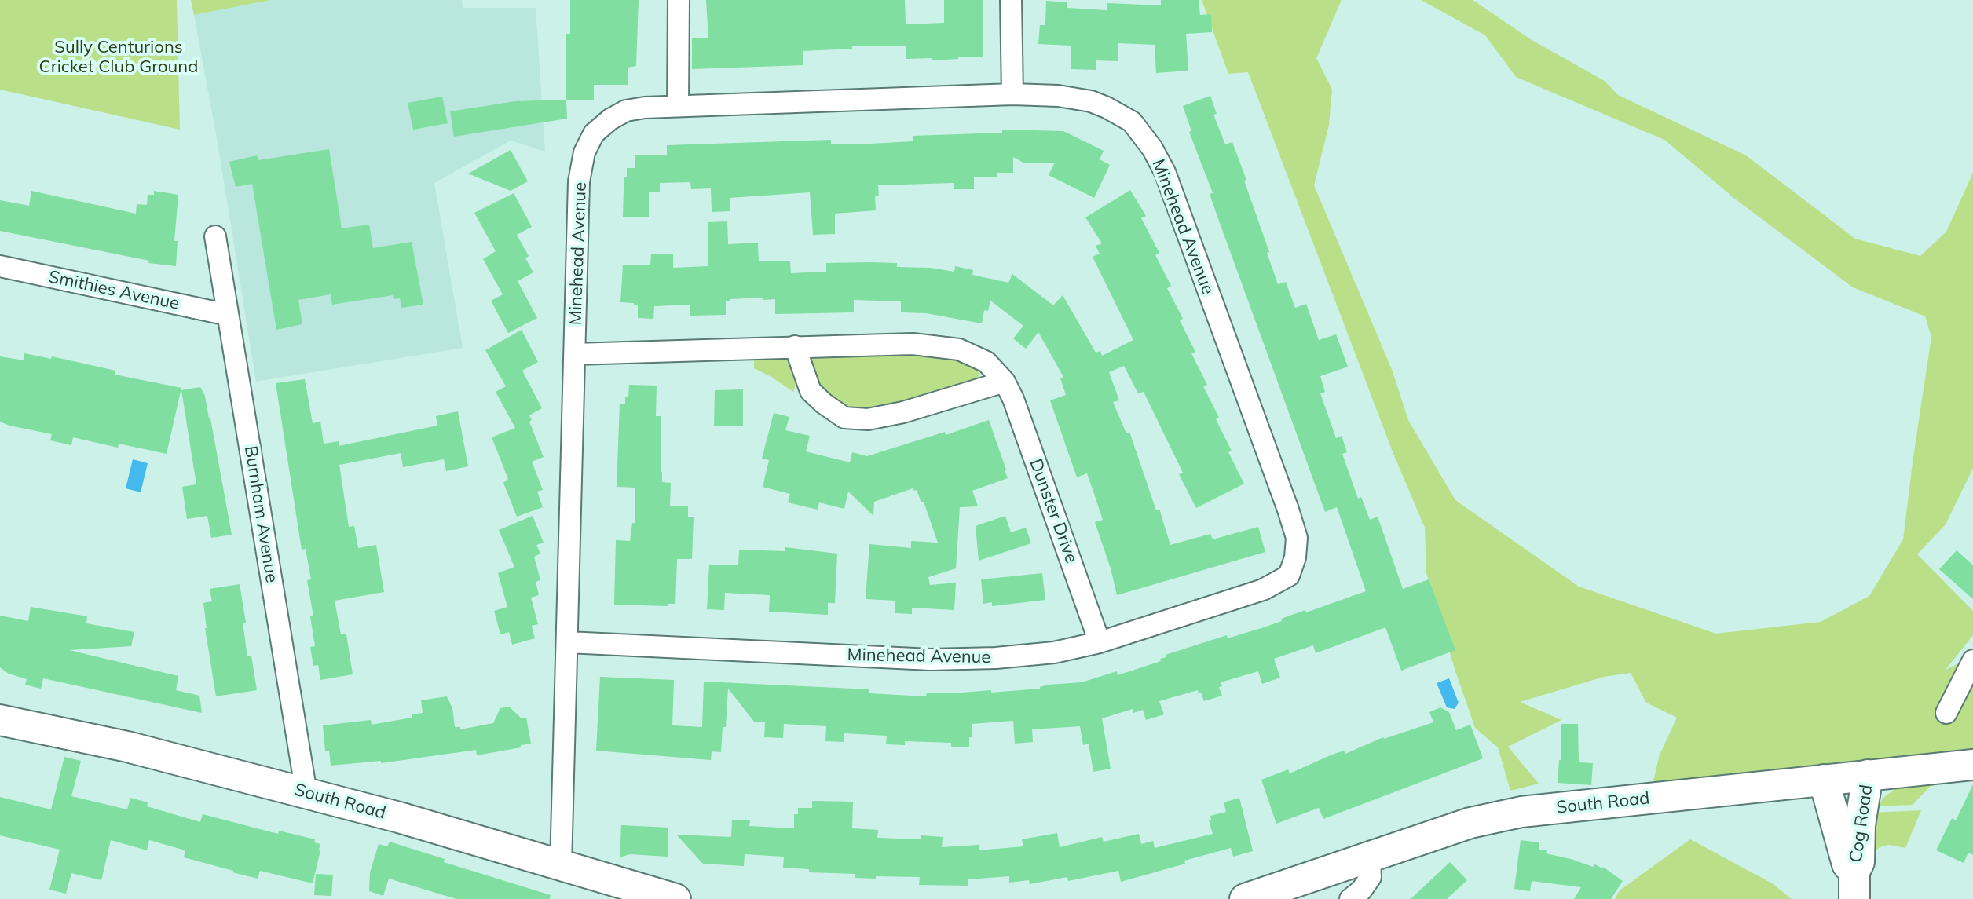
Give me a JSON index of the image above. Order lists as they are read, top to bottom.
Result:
{
  "streets": {
    "main road": ["South Road", "Cog Road"],
    "street": [
      "Minehead Avenue",
      "Smithies Avenue",
      "Dunster Drive",
      "Burnham Avenue"
    ]
  },
  "crossings": [
    ["Minehead Avenue", "Dunster Drive"],
    ["Minehead Avenue", "South Road"],
    ["Smithies Avenue", "Burnham Avenue"],
    ["Burnham Avenue", "South Road"],
    ["South Road", "Cog Road"]
  ],
  "parks": ["Sully Centurions Cricket Club Ground"]
}
